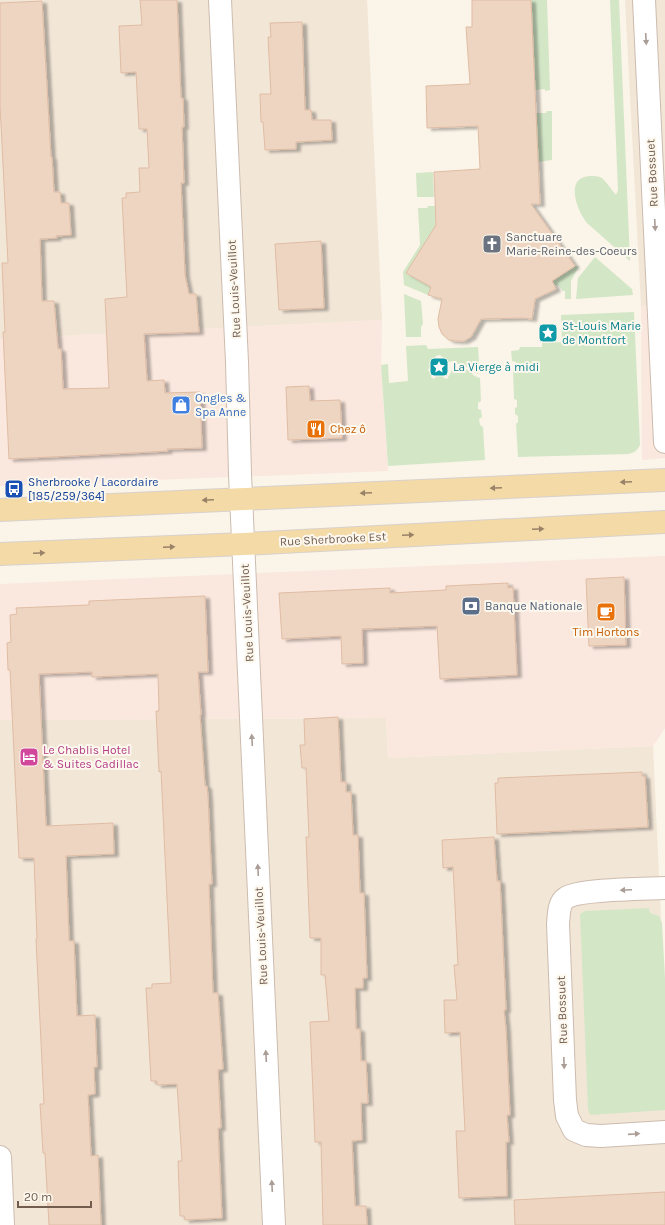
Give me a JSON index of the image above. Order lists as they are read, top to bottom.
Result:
{
  "streets": {
    "main road": ["Rue Sherbrooke Est"],
    "street": ["Rue Bossuet", "Rue Louis-Veuillot"]
  },
  "crossings": [
    ["Rue Louis-Veuillot", "Rue Sherbrooke Est"]
  ],
  "one_way": ["Rue Louis-Veuillot"],
  "places": {
    "church": ["Sanctuare Marie-Reine-des-Coeurs"],
    "place": ["St-Louis Marie de Montfort", "La Vierge à midi"],
    "shop": ["Ongles & Spa Anne"],
    "restaurant": ["Chez ô"],
    "bus stop": ["Sherbrooke / Lacordaire [185/259/364]"],
    "bank": ["Banque Nationale"],
    "cafe": ["Tim Hortons"],
    "hotel": ["Le Chablis Hotel & Suites Cadillac"]
  },
  "scale_bar": "20 m"
}
